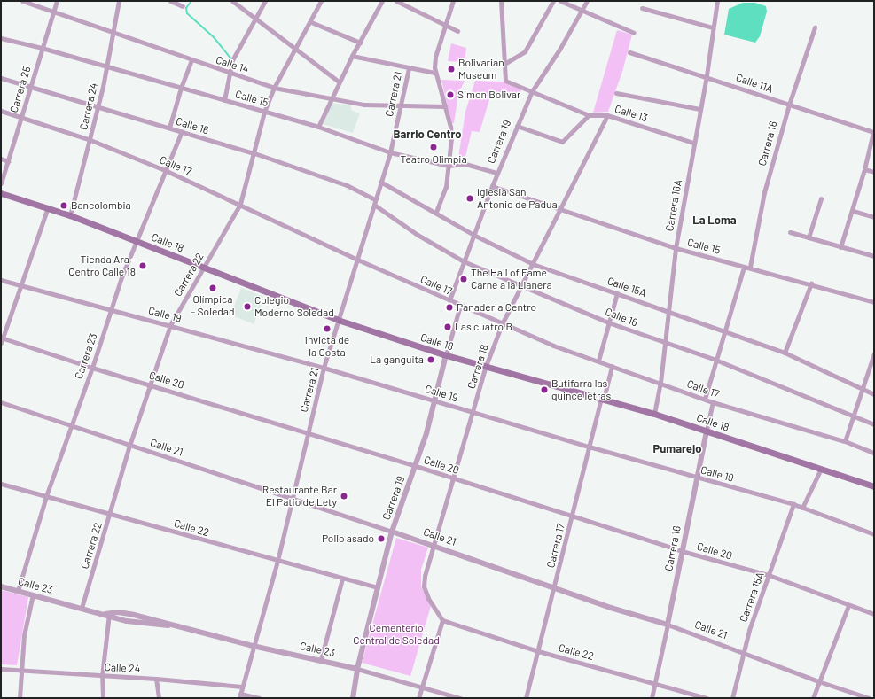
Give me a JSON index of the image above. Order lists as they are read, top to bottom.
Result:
{
  "streets": {
    "main road": ["Calle 18"],
    "street": [
      "Calle 14",
      "Calle 11A",
      "Carrera 25",
      "Carrera 21",
      "Calle 15",
      "Carrera 24",
      "Calle 13",
      "Calle 16",
      "Carrera 19",
      "Carrera 16",
      "Calle 17",
      "Carrera 16A",
      "Carrera 22",
      "Calle 15A",
      "Calle 19",
      "Carrera 23",
      "Carrera 18",
      "Calle 20",
      "Calle 21",
      "Calle 22",
      "Carrera 17",
      "Calle 23",
      "Carrera 15A",
      "Calle 24"
    ]
  },
  "crossings": [
    ["Calle 14", "Carrera 25"],
    ["Calle 14", "Carrera 21"],
    ["Calle 14", "Carrera 24"],
    ["Calle 14", "Carrera 22"],
    ["Calle 11A", "Carrera 16"],
    ["Calle 11A", "Carrera 16A"],
    ["Carrera 25", "Calle 15"],
    ["Carrera 25", "Calle 16"],
    ["Carrera 25", "Calle 17"],
    ["Carrera 21", "Calle 15"],
    ["Carrera 21", "Calle 16"],
    ["Carrera 21", "Calle 17"],
    ["Carrera 21", "Calle 18"],
    ["Carrera 21", "Calle 15A"],
    ["Carrera 21", "Calle 19"],
    ["Carrera 21", "Calle 20"],
    ["Carrera 21", "Calle 21"],
    ["Carrera 21", "Calle 22"],
    ["Carrera 21", "Calle 23"],
    ["Carrera 21", "Calle 24"],
    ["Calle 15", "Carrera 24"],
    ["Calle 15", "Carrera 19"],
    ["Calle 15", "Carrera 16"],
    ["Calle 15", "Carrera 16A"],
    ["Calle 15", "Carrera 22"],
    ["Calle 15", "Carrera 18"],
    ["Carrera 24", "Calle 16"],
    ["Carrera 24", "Calle 17"],
    ["Carrera 24", "Calle 18"],
    ["Calle 13", "Carrera 19"],
    ["Calle 13", "Carrera 16A"],
    ["Calle 13", "Carrera 18"],
    ["Calle 16", "Carrera 19"],
    ["Calle 16", "Carrera 16A"],
    ["Calle 16", "Carrera 22"],
    ["Calle 16", "Carrera 23"],
    ["Calle 16", "Carrera 18"],
    ["Carrera 19", "Calle 17"],
    ["Carrera 19", "Calle 18"],
    ["Carrera 19", "Calle 15A"],
    ["Carrera 19", "Calle 19"],
    ["Carrera 19", "Calle 20"],
    ["Carrera 19", "Calle 21"],
    ["Carrera 19", "Calle 22"],
    ["Carrera 19", "Calle 23"],
    ["Carrera 16", "Calle 17"],
    ["Carrera 16", "Calle 18"],
    ["Carrera 16", "Calle 19"],
    ["Carrera 16", "Calle 20"],
    ["Carrera 16", "Calle 21"],
    ["Carrera 16", "Calle 22"],
    ["Calle 17", "Carrera 16A"],
    ["Calle 17", "Carrera 22"],
    ["Calle 17", "Carrera 23"],
    ["Calle 17", "Carrera 18"],
    ["Calle 17", "Carrera 17"],
    ["Carrera 16A", "Calle 18"],
    ["Carrera 16A", "Calle 15A"],
    ["Calle 18", "Carrera 22"],
    ["Calle 18", "Carrera 23"],
    ["Calle 18", "Carrera 18"],
    ["Calle 18", "Carrera 17"],
    ["Carrera 22", "Calle 19"],
    ["Carrera 22", "Calle 20"],
    ["Carrera 22", "Calle 21"],
    ["Carrera 22", "Calle 22"],
    ["Carrera 22", "Calle 23"],
    ["Calle 15A", "Carrera 18"],
    ["Calle 19", "Carrera 23"],
    ["Calle 19", "Carrera 18"],
    ["Calle 19", "Carrera 17"],
    ["Calle 19", "Carrera 15A"],
    ["Carrera 23", "Calle 20"],
    ["Carrera 23", "Calle 21"],
    ["Carrera 23", "Calle 22"],
    ["Carrera 23", "Calle 23"],
    ["Carrera 18", "Calle 20"],
    ["Carrera 18", "Calle 21"],
    ["Carrera 18", "Calle 22"],
    ["Calle 20", "Carrera 17"],
    ["Calle 20", "Carrera 15A"],
    ["Calle 21", "Carrera 17"],
    ["Calle 21", "Carrera 15A"],
    ["Calle 22", "Carrera 17"]
  ],
  "districts": ["Barrio Centro", "La Loma", "Pumarejo"],
  "parks": ["Cementerio Central de Soledad"],
  "places": [
    "Bolivarian Museum",
    "Simon Bolivar",
    "Teatro Olimpia",
    "Iglesia San Antonio de Padua",
    "Bancolombia",
    "Tienda Ara - Centro Calle 18",
    "The Hall of Fame Carne a la Llanera",
    "Olímpica - Soledad",
    "Colegio Moderno Soledad",
    "Panaderia Centro",
    "Las cuatro B",
    "Invicta de la Costa",
    "La ganguita",
    "Butifarra las quince letras",
    "Restaurante Bar El Patio de Lety",
    "Pollo asado"
  ]
}
